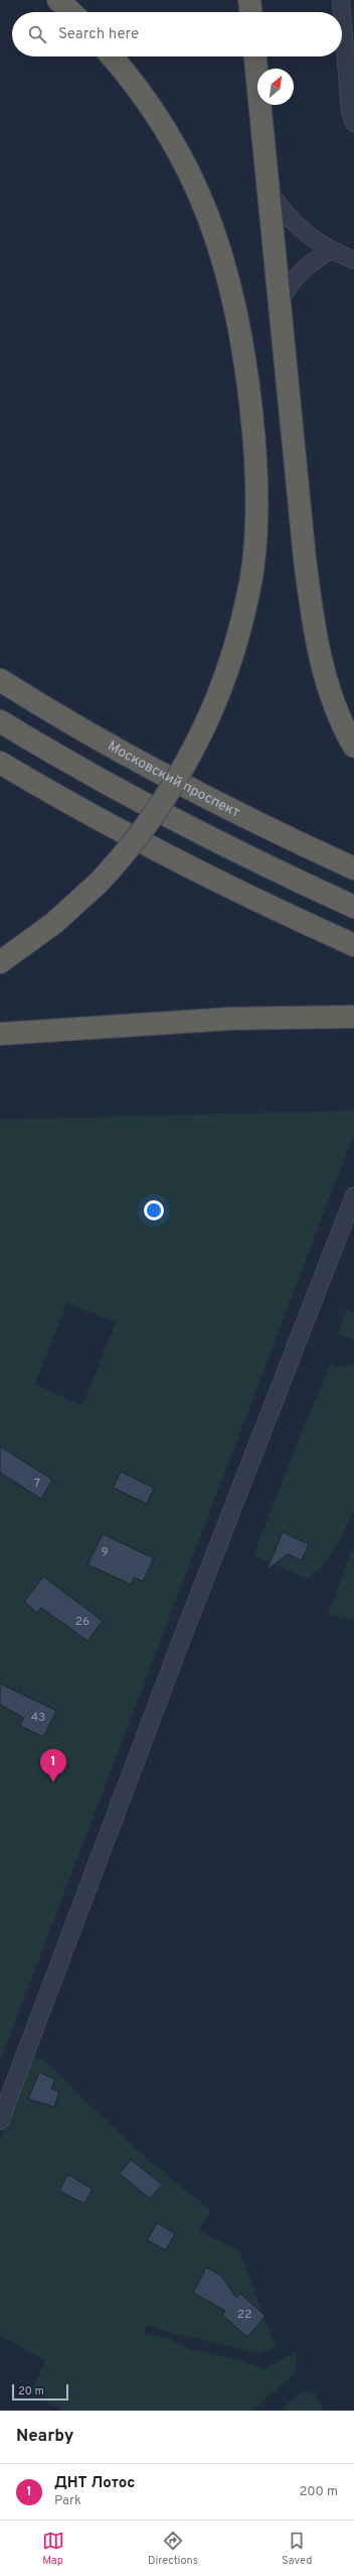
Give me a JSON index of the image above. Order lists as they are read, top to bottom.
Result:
{
  "streets": {
    "highway": ["Московский проспект"]
  },
  "house_numbers": [
    "7",
    "9",
    "26",
    "43",
    "22"
  ],
  "scale_bar": "20 m",
  "north": "top right",
  "page": {
    "search": "Search here",
    "pins": "1",
    "scale": "20 m",
    "heading": "Nearby",
    "list": [
      {
        "mark": "1",
        "name": "ДНТ Лотос",
        "note": "Park",
        "value": "200 m"
      }
    ],
    "nav": ["Map", "Directions", "Saved"]
  }
}
